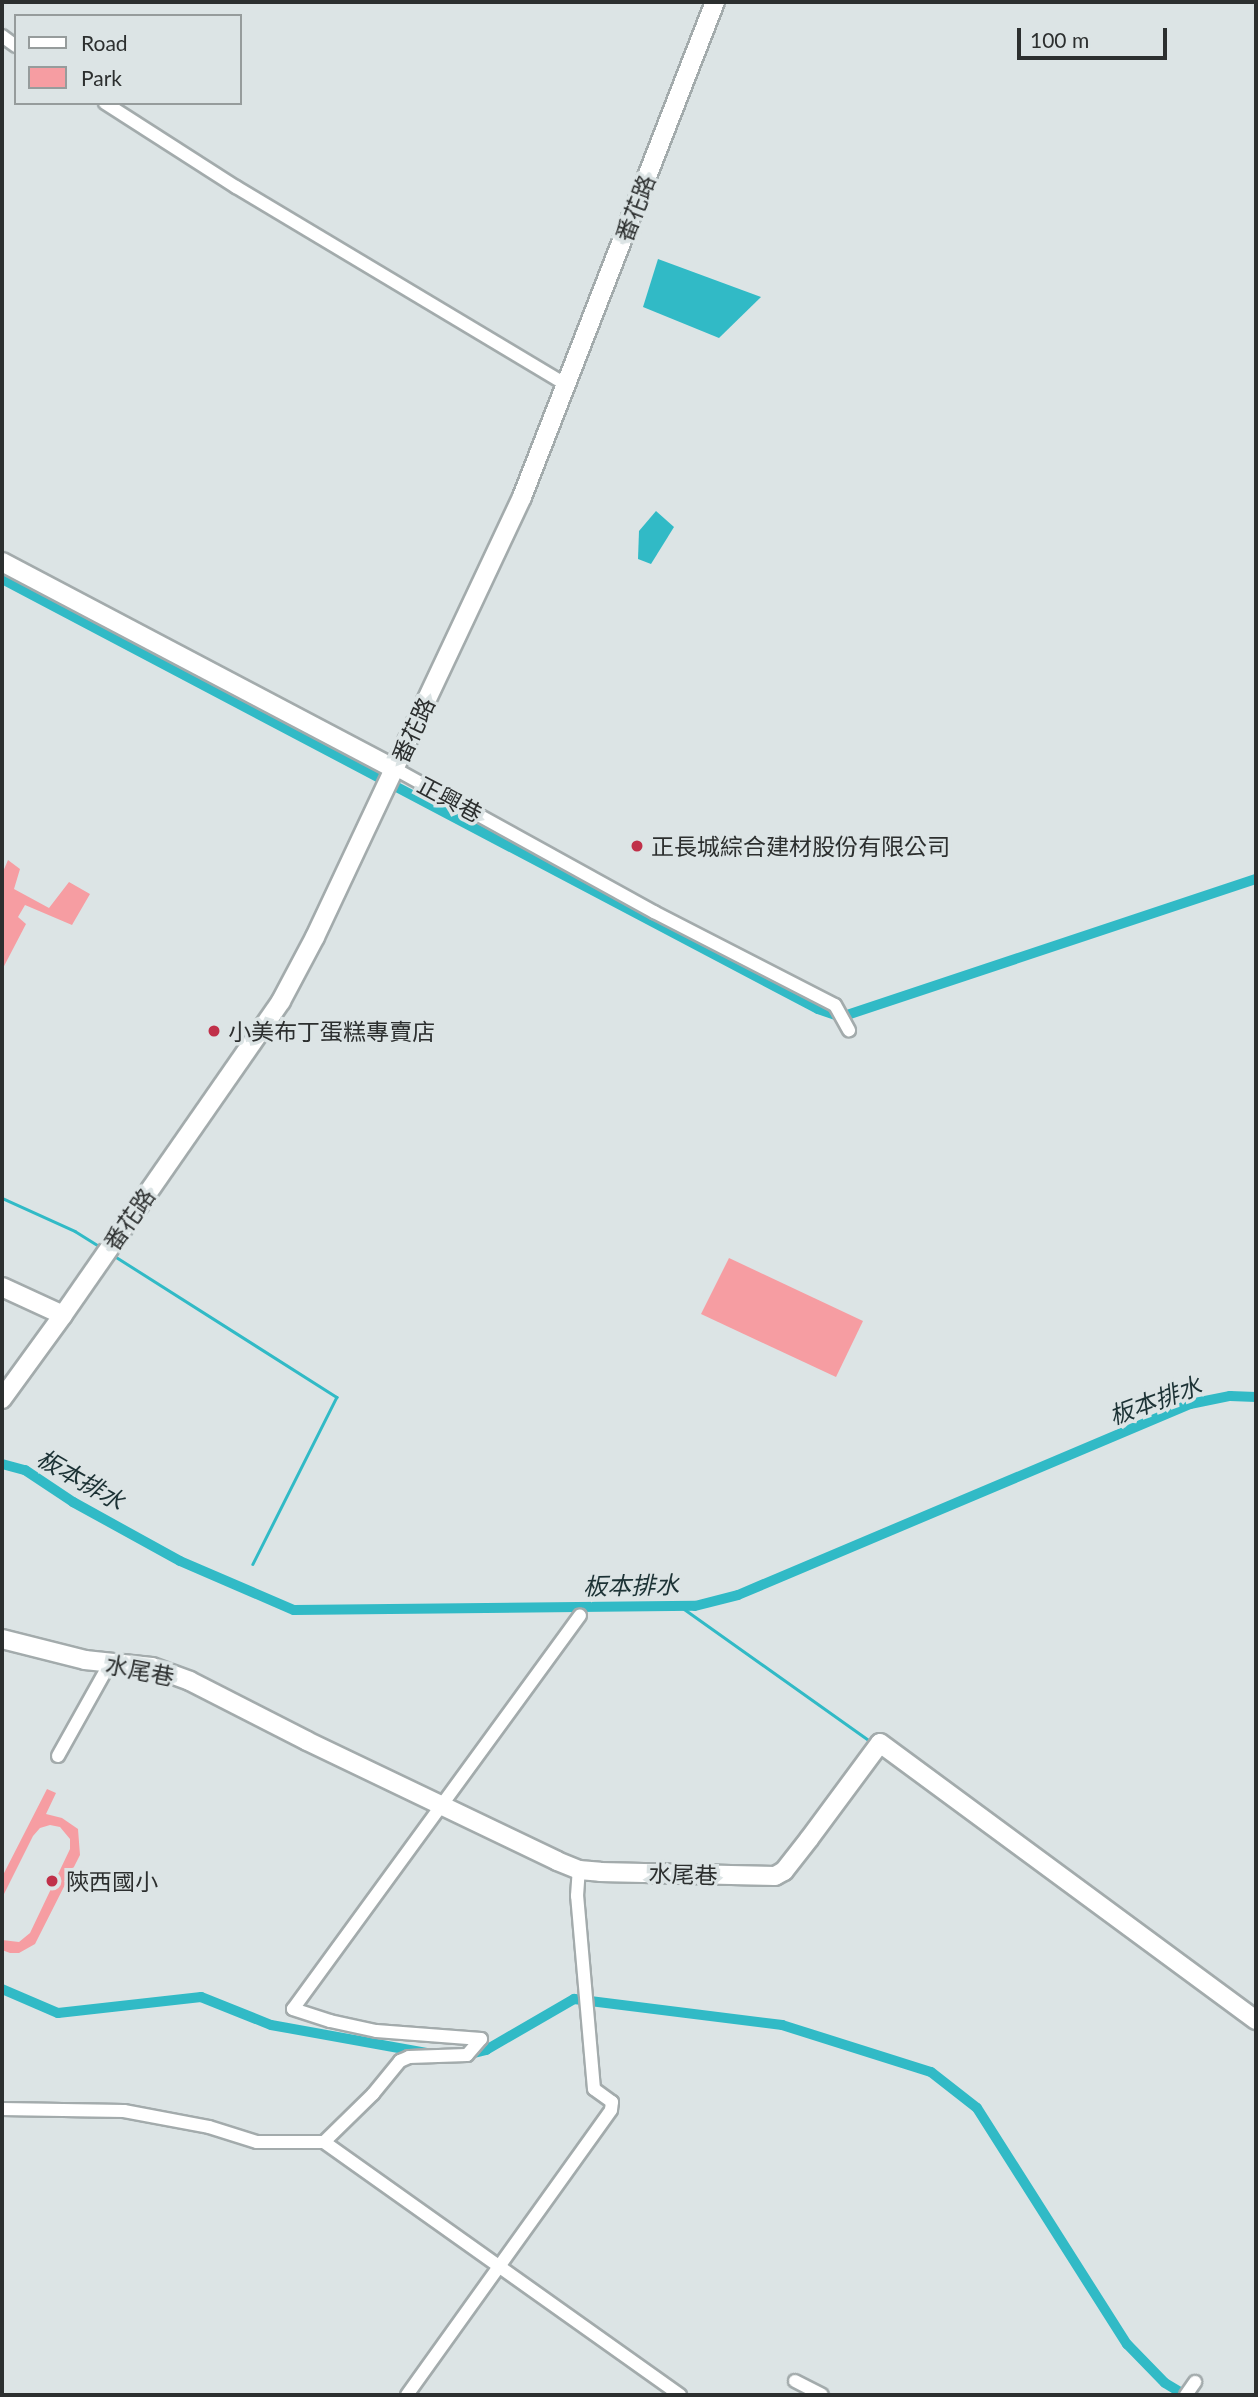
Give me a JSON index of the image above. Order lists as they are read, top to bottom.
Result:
{
  "streets": {
    "street": ["番花路", "正興巷", "水尾巷"]
  },
  "crossings": [
    ["番花路", "正興巷"]
  ],
  "water": ["板本排水"],
  "places": ["正長城綜合建材股份有限公司", "小美布丁蛋糕專賣店", "陝西國小"],
  "legend": ["Road", "Park"],
  "scale_bar": "100 m"
}
